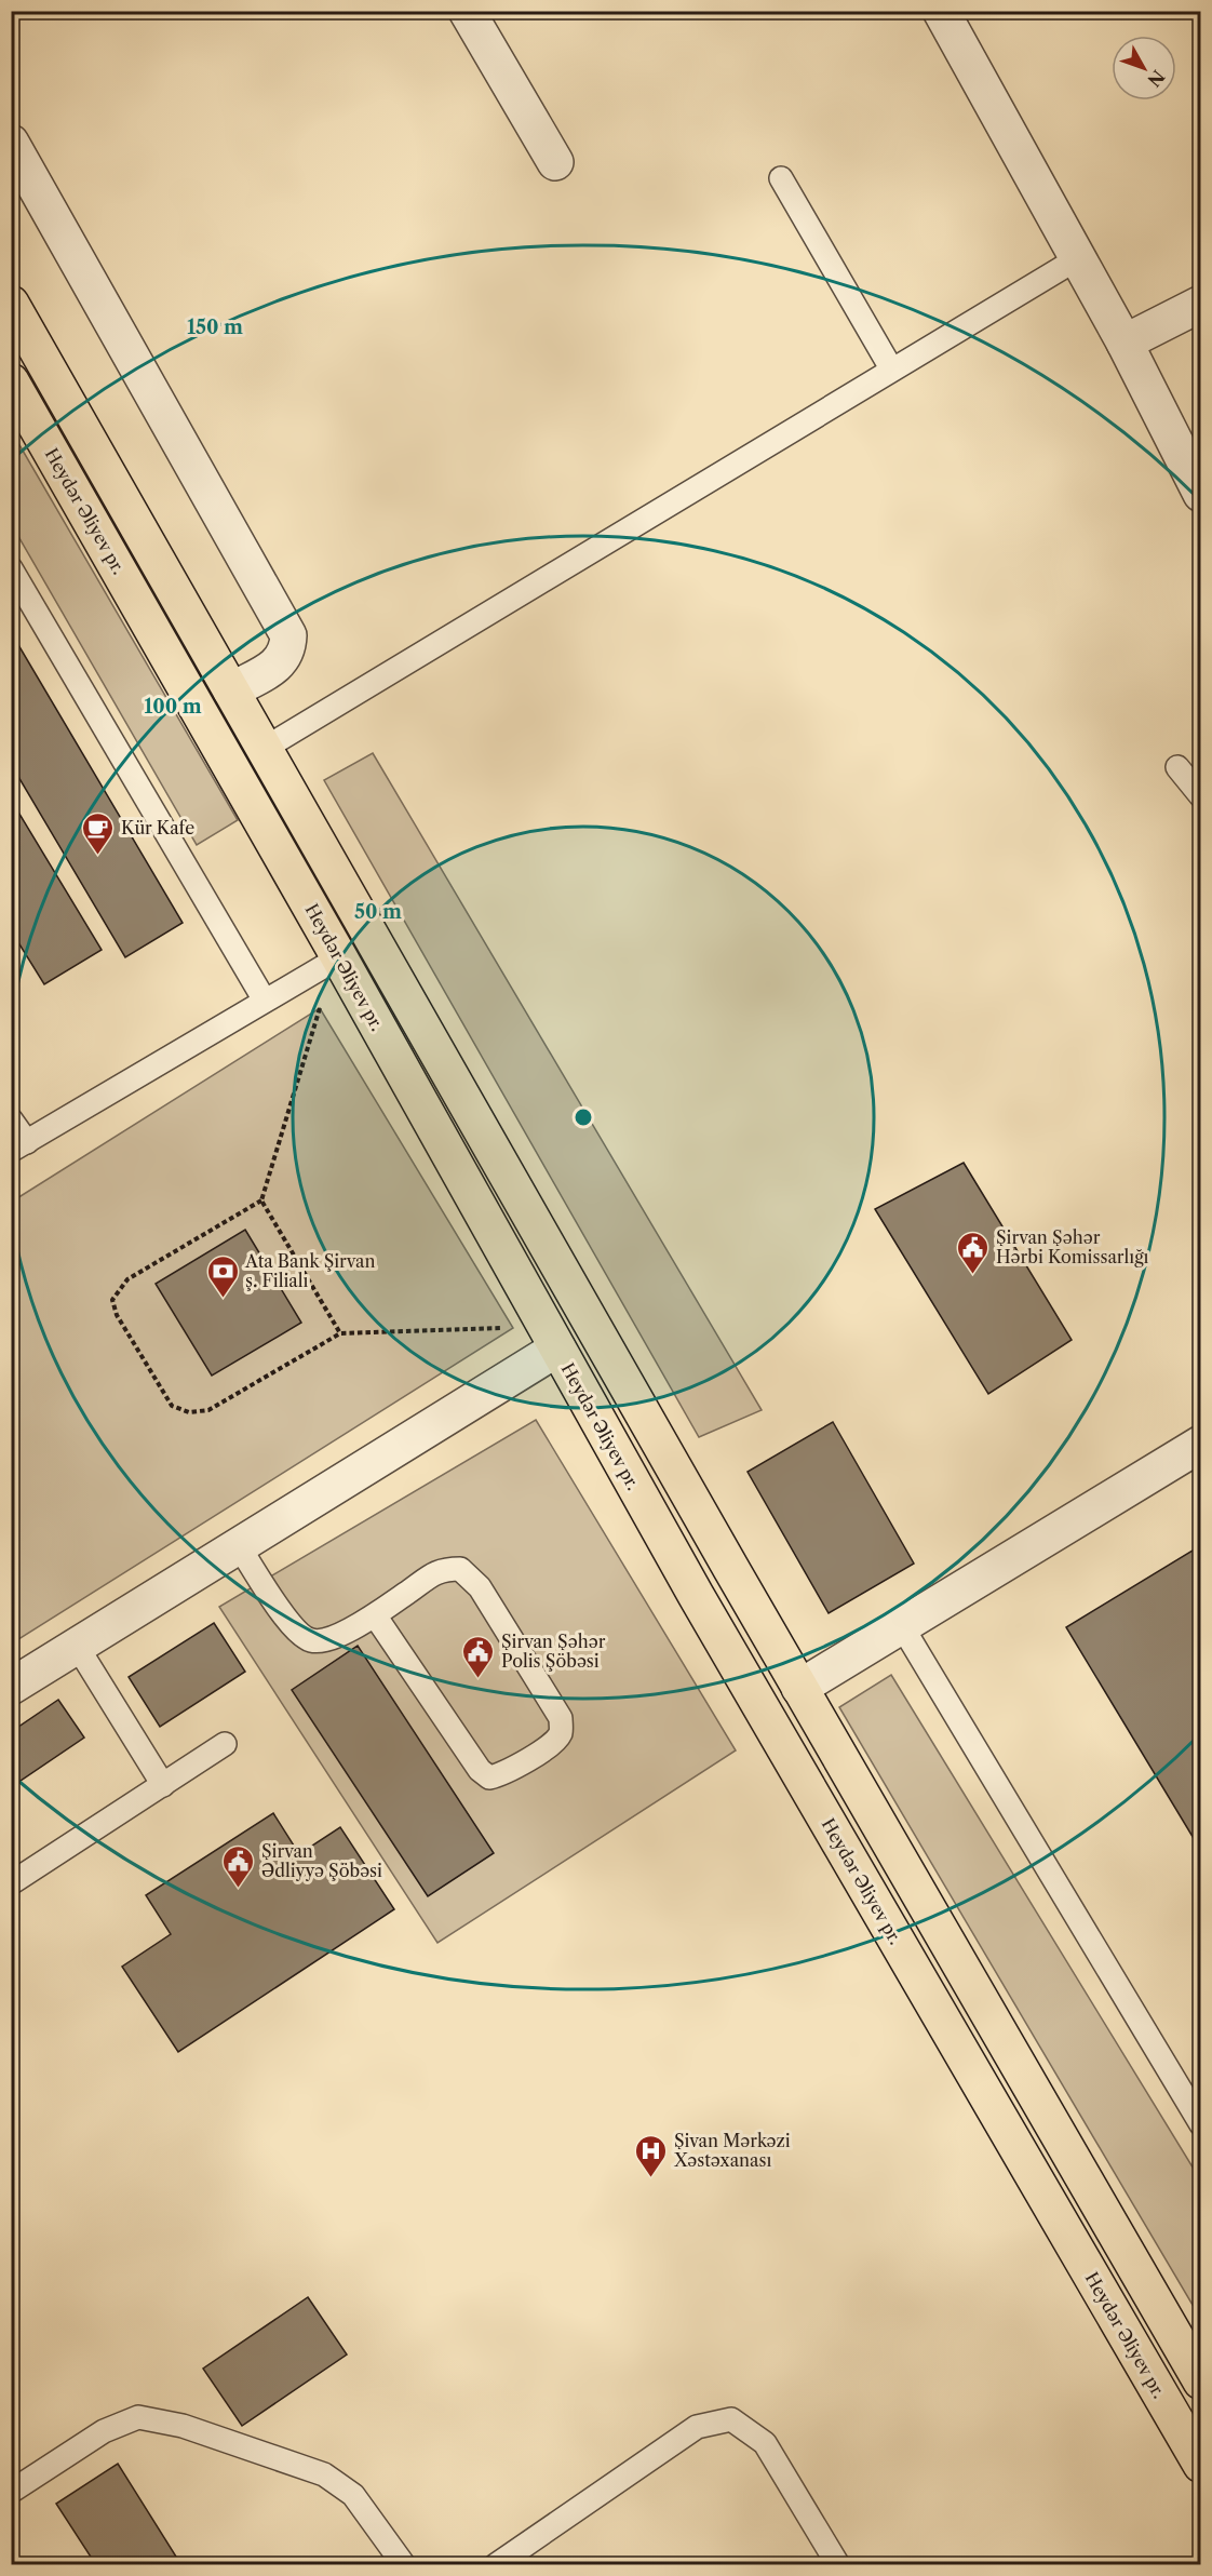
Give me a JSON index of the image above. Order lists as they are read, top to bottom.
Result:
{
  "streets": {
    "main road": ["Heydər Əliyev pr."]
  },
  "places": {
    "cafe": ["Kür Kafe"],
    "public building": ["Şirvan Şəhər Hərbi Komissarlığı", "Şirvan Şəhər Polis Şöbəsi", "Şirvan Ədliyyə Şöbəsi"],
    "bank": ["Ata Bank Şirvan ş. Filialı"],
    "hospital": ["Şivan Mərkəzi Xəstəxanası"]
  },
  "north": "bottom right",
  "rings": ["150 m", "100 m", "50 m"]
}
